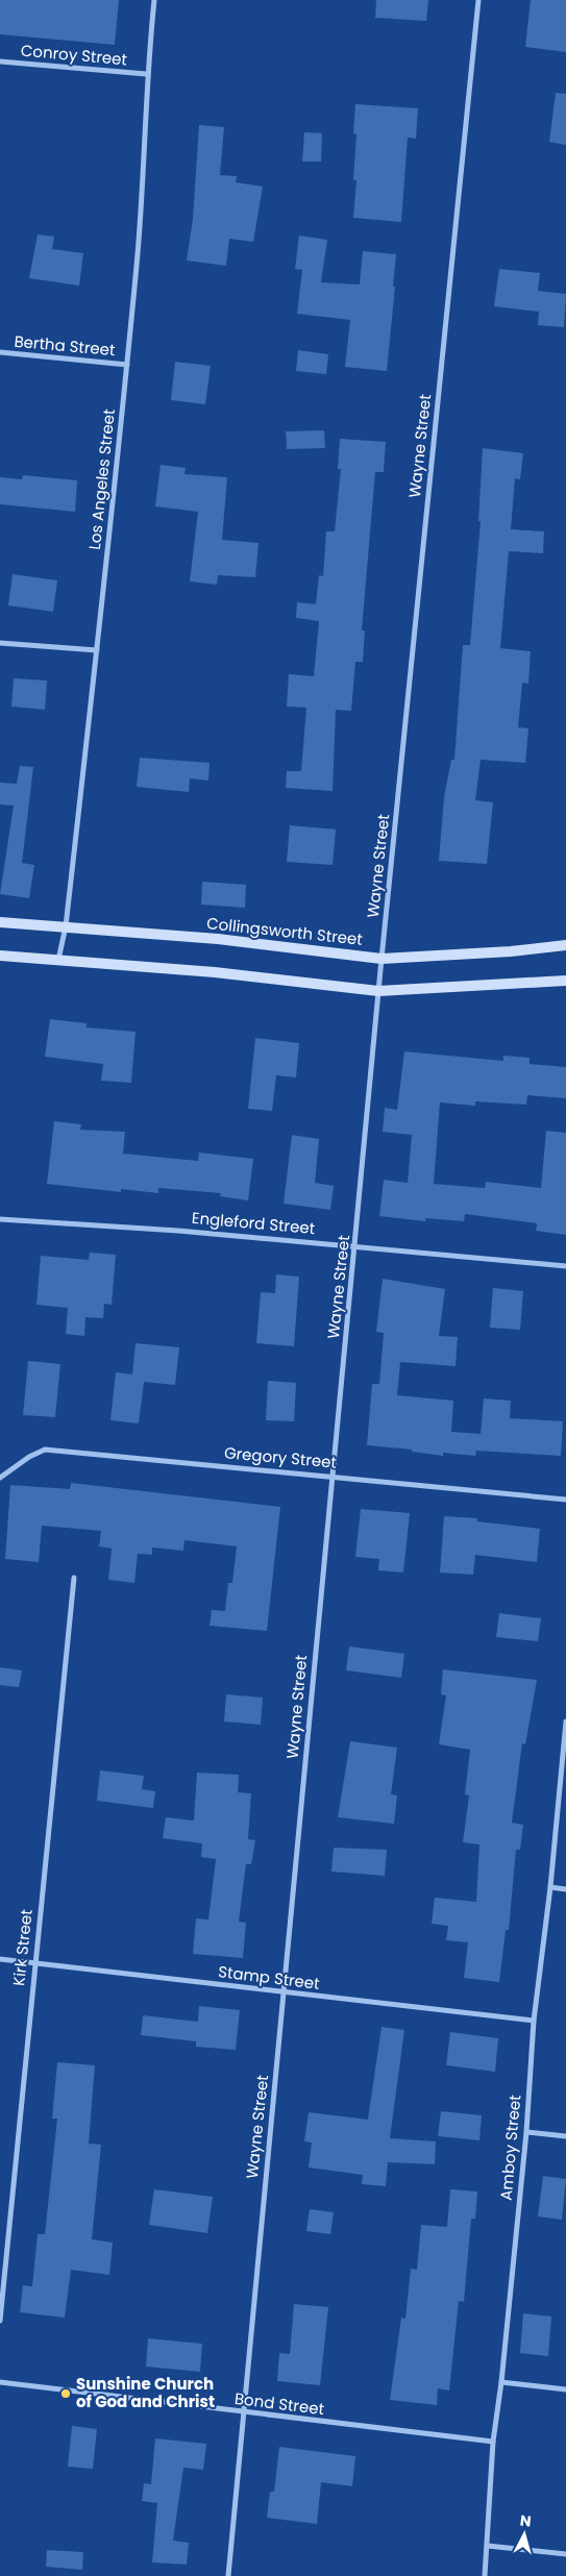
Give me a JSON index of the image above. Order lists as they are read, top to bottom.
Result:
{
  "streets": {
    "main road": ["Collingsworth Street"],
    "street": [
      "Conroy Street",
      "Bertha Street",
      "Wayne Street",
      "Los Angeles Street",
      "Engleford Street",
      "Gregory Street",
      "Kirk Street",
      "Stamp Street",
      "Amboy Street",
      "Bond Street"
    ]
  },
  "crossings": [
    ["Conroy Street", "Los Angeles Street"],
    ["Bertha Street", "Los Angeles Street"],
    ["Wayne Street", "Collingsworth Street"],
    ["Wayne Street", "Engleford Street"],
    ["Wayne Street", "Gregory Street"],
    ["Wayne Street", "Stamp Street"],
    ["Wayne Street", "Bond Street"],
    ["Los Angeles Street", "Collingsworth Street"],
    ["Kirk Street", "Stamp Street"],
    ["Stamp Street", "Amboy Street"],
    ["Amboy Street", "Bond Street"]
  ],
  "places": ["Sunshine Church of God and Christ"],
  "north": "top"
}
